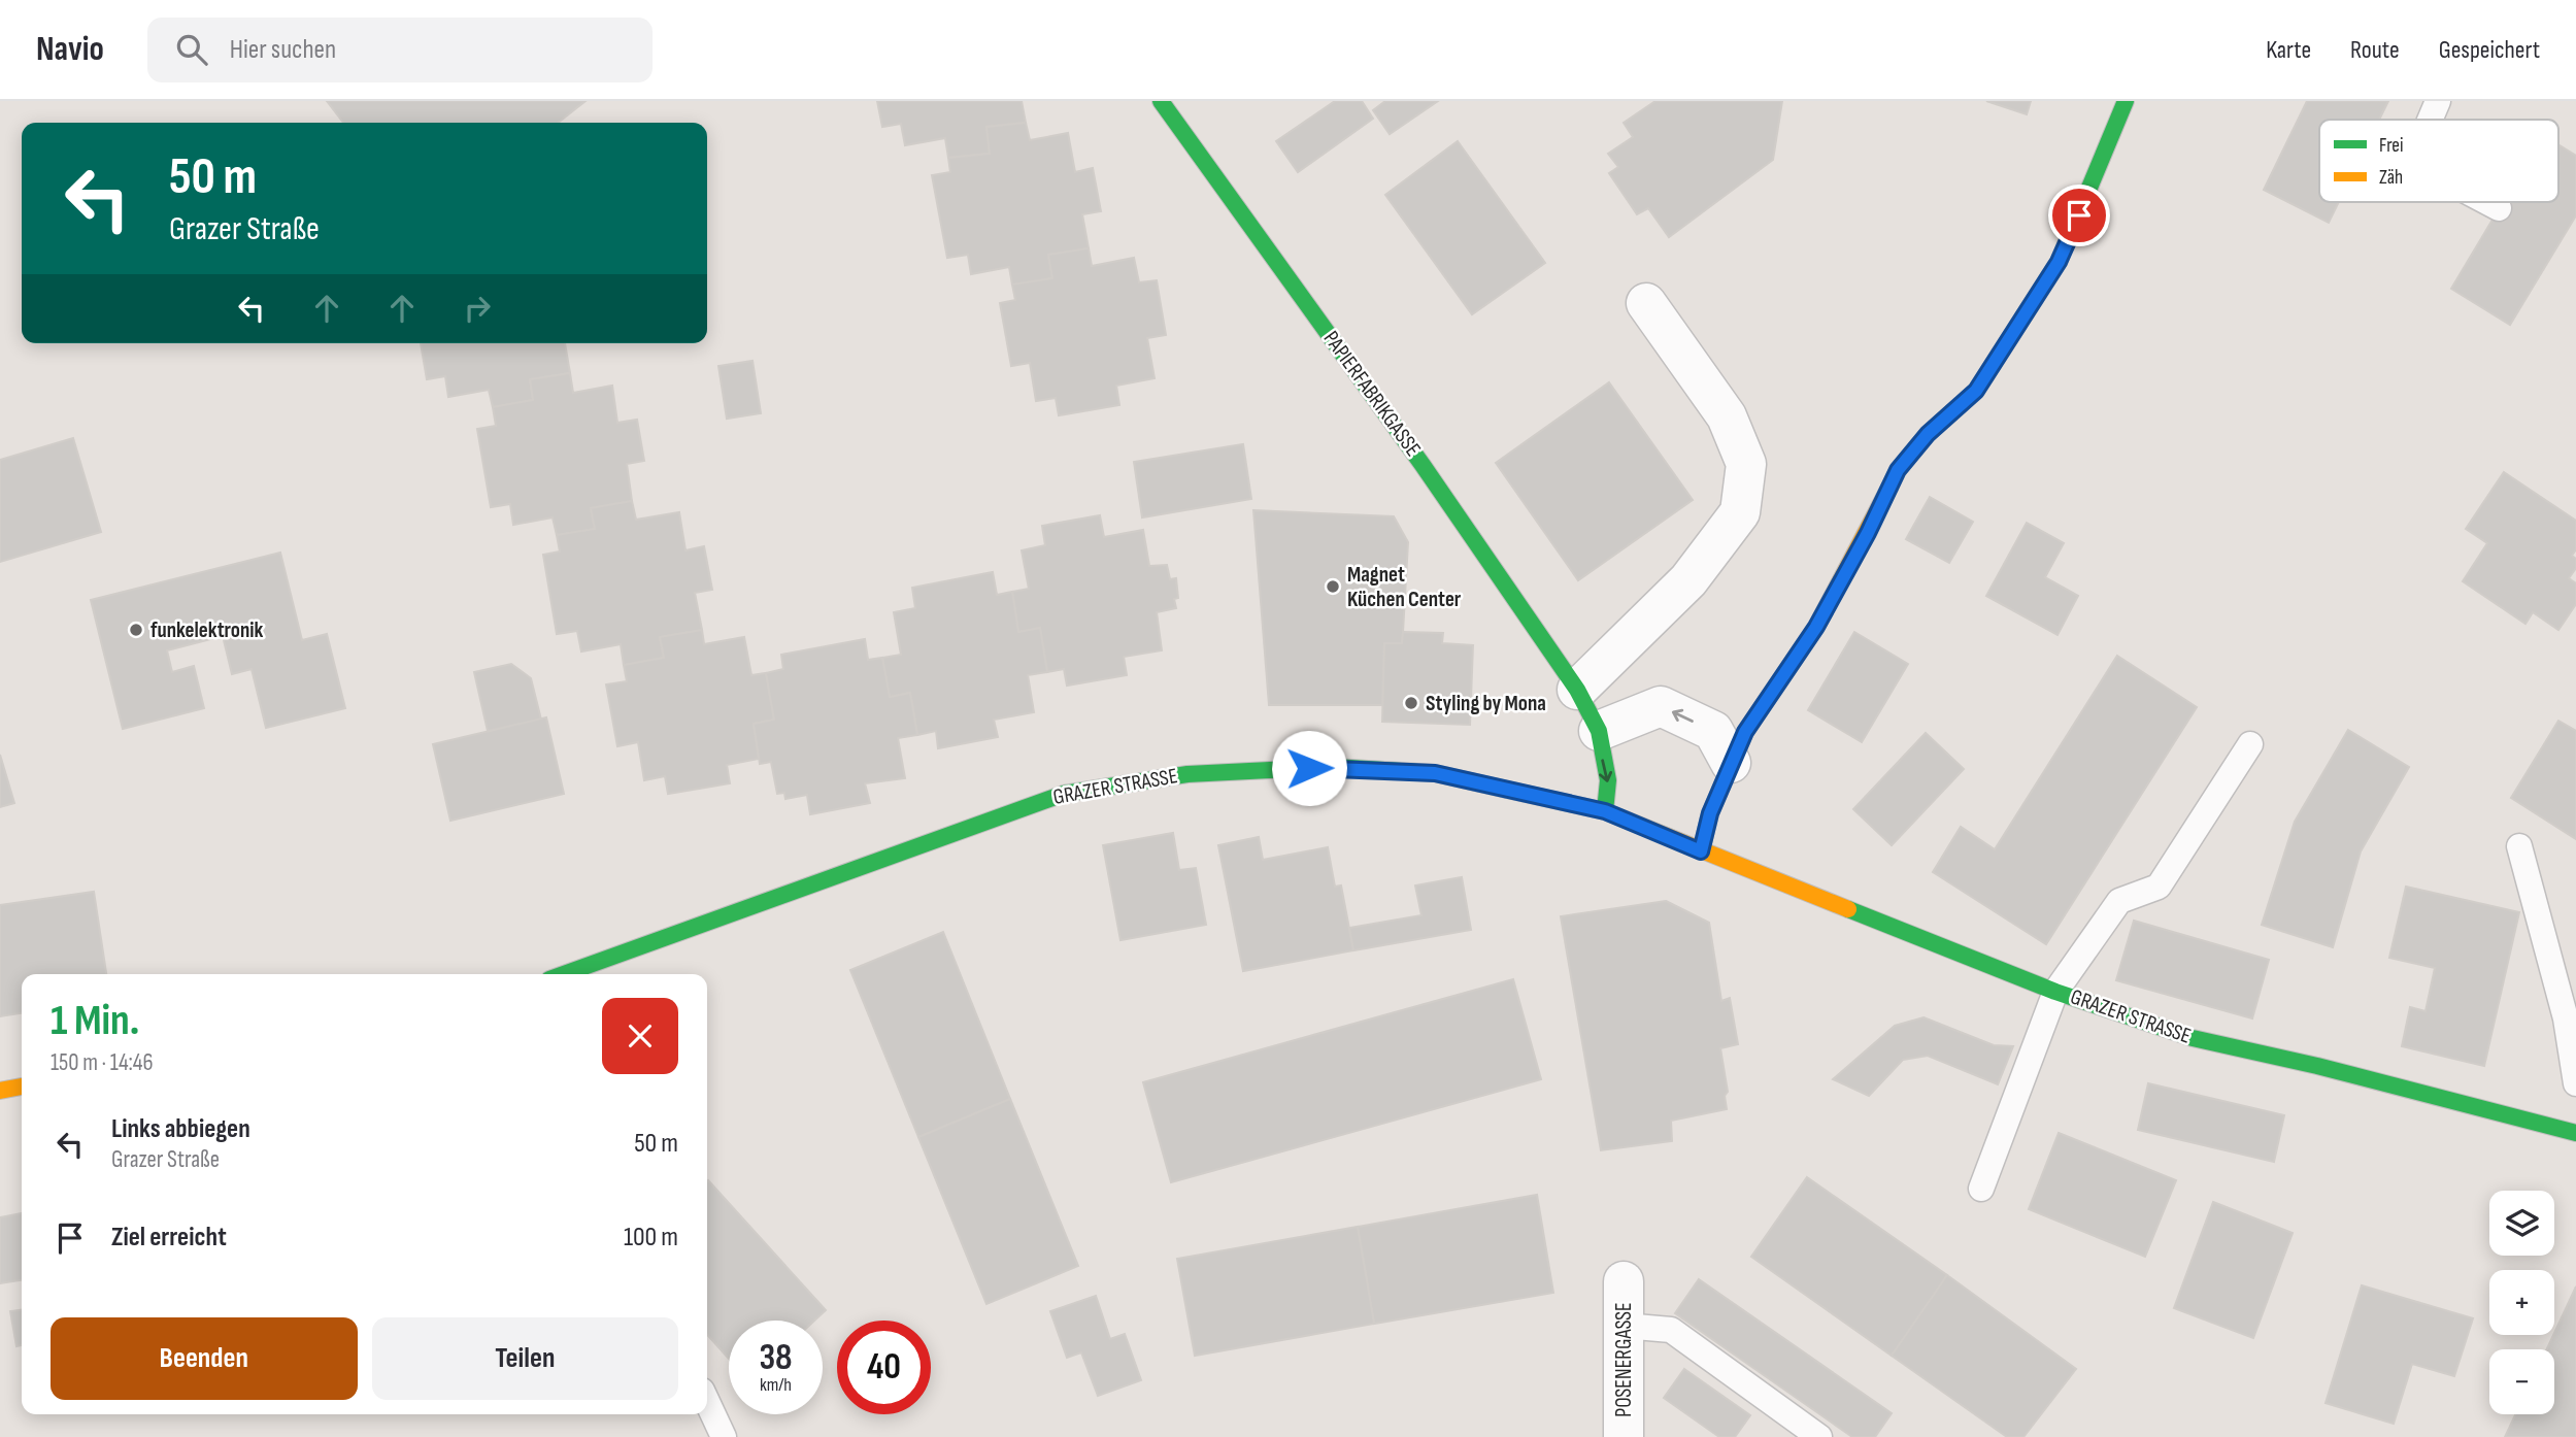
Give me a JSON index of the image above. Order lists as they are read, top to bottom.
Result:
{
  "streets": {
    "street": ["PAPIERFABRIKGASSE", "GRAZER STRASSE", "POSENERGASSE"]
  },
  "crossings": [
    ["PAPIERFABRIKGASSE", "GRAZER STRASSE"]
  ],
  "places": ["Magnet Küchen Center", "funkelektronik", "Styling by Mona"],
  "legend": ["Frei", "Zäh"],
  "page": {
    "header": "Navio",
    "search": "Hier suchen",
    "nav": ["Karte", "Route", "Gespeichert"],
    "turn": ["50 m", "Grazer Straße"],
    "heading": ["1 Min.", "150 m · 14:46"],
    "list": [
      {
        "name": "Links abbiegen",
        "note": "Grazer Straße",
        "value": "50 m"
      },
      {
        "name": "Ziel erreicht",
        "value": "100 m"
      }
    ],
    "map_buttons": ["+", "−"],
    "buttons": ["Beenden", "Teilen"],
    "speed": "38 km/h",
    "limit": "40"
  }
}
